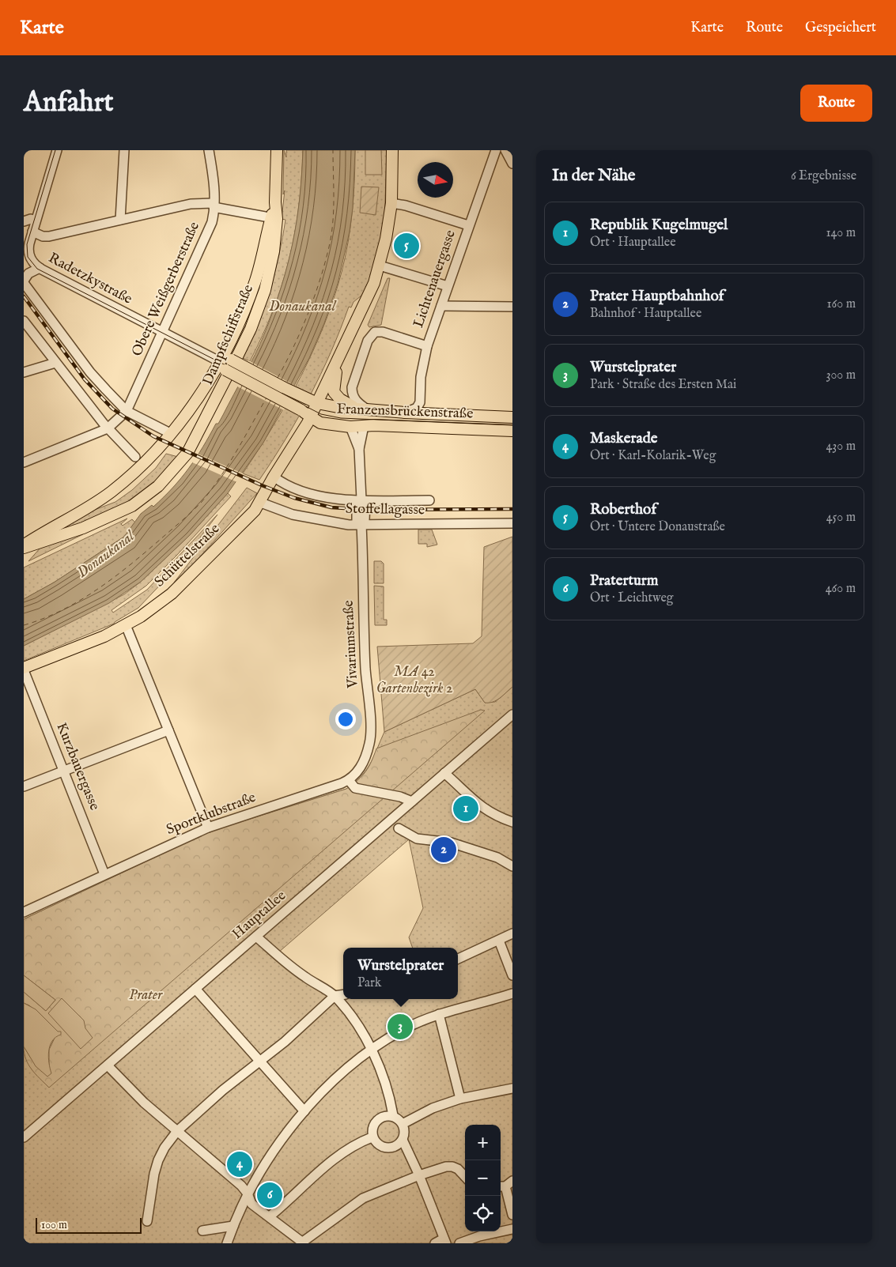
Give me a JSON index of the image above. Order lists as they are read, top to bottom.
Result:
{
  "streets": {
    "main road": ["Dampfschiffstraße", "Franzensbrückenstraße", "Schüttelstraße"],
    "street": [
      "Radetzkystraße",
      "Lichtenauergasse",
      "Obere Weißgerberstraße",
      "Stoffellagasse",
      "Vivariumstraße",
      "Kurzbauergasse",
      "Sportklubstraße",
      "Hauptallee"
    ]
  },
  "crossings": [
    ["Radetzkystraße", "Obere Weißgerberstraße"],
    ["Radetzkystraße", "Franzensbrückenstraße"],
    ["Lichtenauergasse", "Franzensbrückenstraße"],
    ["Franzensbrückenstraße", "Schüttelstraße"],
    ["Franzensbrückenstraße", "Vivariumstraße"],
    ["Stoffellagasse", "Schüttelstraße"],
    ["Stoffellagasse", "Vivariumstraße"],
    ["Schüttelstraße", "Kurzbauergasse"],
    ["Vivariumstraße", "Sportklubstraße"],
    ["Kurzbauergasse", "Sportklubstraße"]
  ],
  "water": ["Donaukanal"],
  "parks": ["MA 42 Gartenbezirk 2", "Prater"],
  "scale_bar": "100 m",
  "north": "right",
  "page": {
    "header": "Karte",
    "nav": ["Karte", "Route", "Gespeichert"],
    "buttons": "Route",
    "title": "Anfahrt",
    "heading": ["In der Nähe", "6 Ergebnisse"],
    "list": [
      {
        "mark": "1",
        "name": "Republik Kugelmugel",
        "note": "Ort · Hauptallee",
        "value": "140 m"
      },
      {
        "mark": "2",
        "name": "Prater Hauptbahnhof",
        "note": "Bahnhof · Hauptallee",
        "value": "160 m"
      },
      {
        "mark": "3",
        "name": "Wurstelprater",
        "note": "Park · Straße des Ersten Mai",
        "value": "300 m"
      },
      {
        "mark": "4",
        "name": "Maskerade",
        "note": "Ort · Karl-Kolarik-Weg",
        "value": "430 m"
      },
      {
        "mark": "5",
        "name": "Roberthof",
        "note": "Ort · Untere Donaustraße",
        "value": "450 m"
      },
      {
        "mark": "6",
        "name": "Praterturm",
        "note": "Ort · Leichtweg",
        "value": "460 m"
      }
    ],
    "pins": [
      "5",
      "1",
      "2",
      "3",
      "4",
      "6"
    ],
    "popup": ["Wurstelprater", "Park"],
    "map_buttons": ["+", "−"],
    "scale": "100 m"
  }
}
